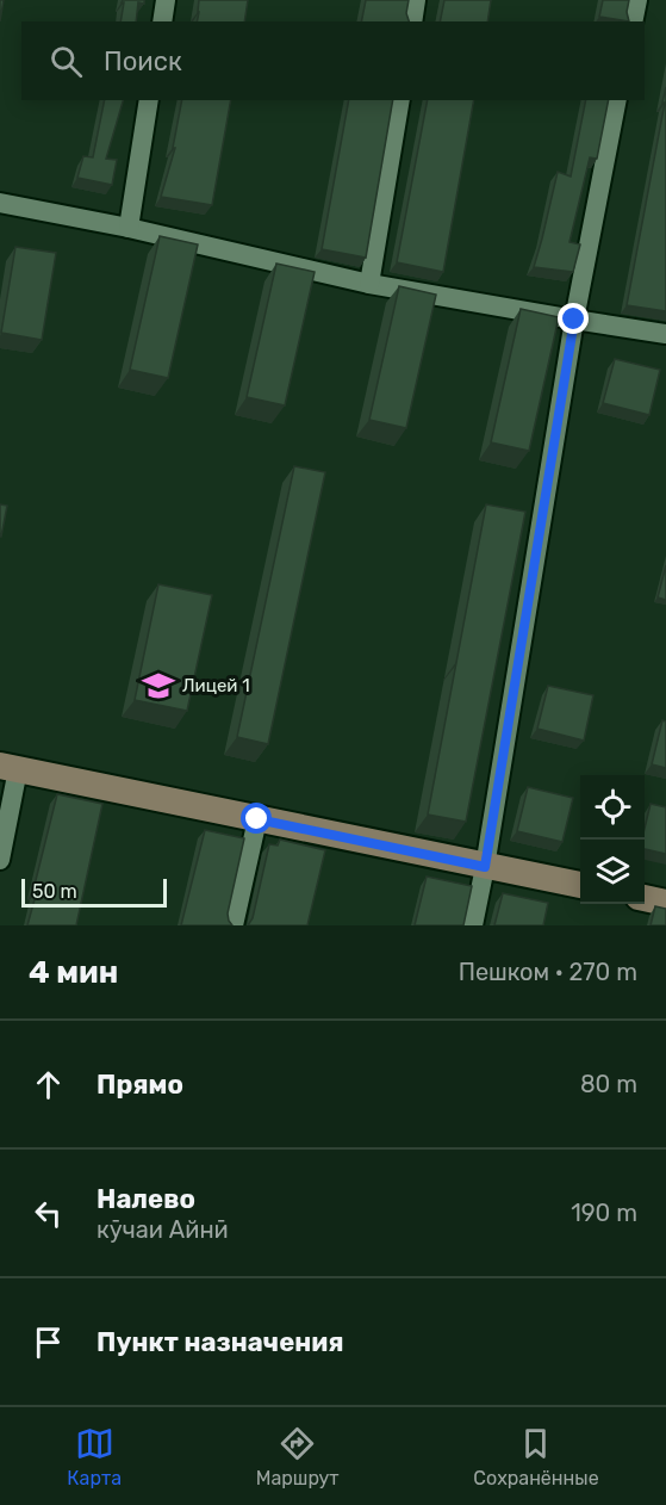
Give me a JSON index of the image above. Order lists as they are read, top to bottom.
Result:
{
  "places": {
    "school or university": ["Лицей 1"]
  },
  "scale_bar": "50 m",
  "page": {
    "search": "Поиск",
    "scale": "50 m",
    "heading": ["4 мин", "Пешком · 270 m"],
    "list": [
      ["Прямо", "80 m"],
      ["Налево", "кӯчаи Айнӣ", "190 m"],
      "Пункт назначения"
    ],
    "nav": ["Карта", "Маршрут", "Сохранённые"]
  }
}
